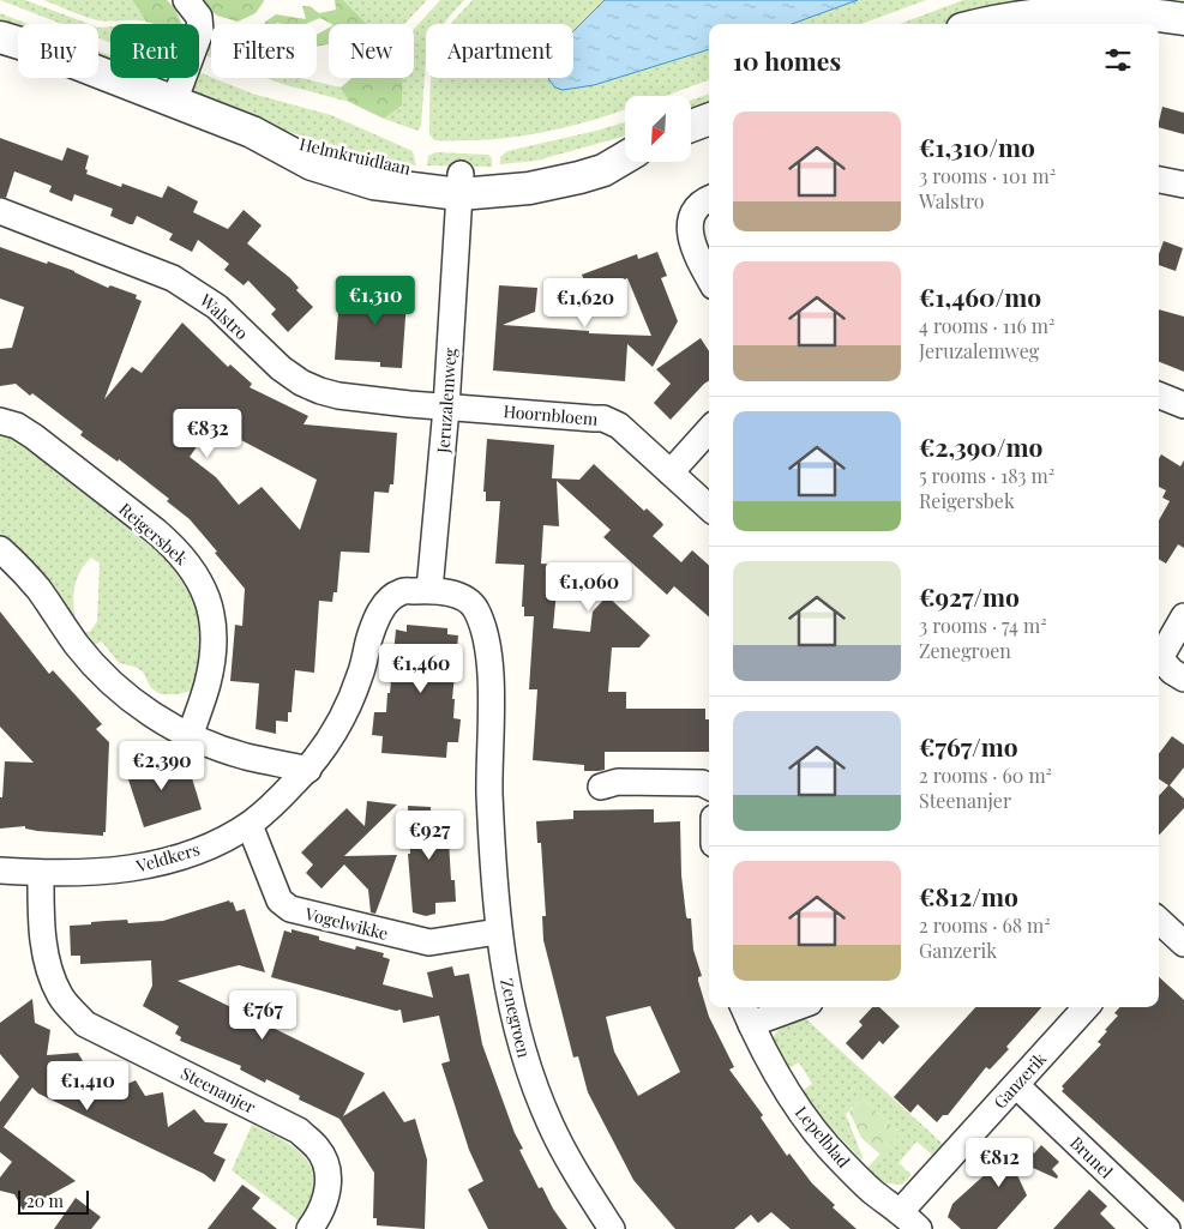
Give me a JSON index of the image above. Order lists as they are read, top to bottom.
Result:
{
  "streets": {
    "street": [
      "Helmkruidlaan",
      "Walstro",
      "Jeruzalemweg",
      "Hoornbloem",
      "Reigersbek",
      "Veldkers",
      "Vogelwikke",
      "Zenegroen",
      "Ganzerik",
      "Steenanjer",
      "Lepelblad",
      "Brunel"
    ]
  },
  "crossings": [
    ["Helmkruidlaan", "Jeruzalemweg"],
    ["Walstro", "Jeruzalemweg"],
    ["Walstro", "Hoornbloem"],
    ["Jeruzalemweg", "Hoornbloem"],
    ["Jeruzalemweg", "Zenegroen"],
    ["Veldkers", "Vogelwikke"],
    ["Veldkers", "Steenanjer"],
    ["Vogelwikke", "Zenegroen"],
    ["Ganzerik", "Lepelblad"],
    ["Ganzerik", "Brunel"]
  ],
  "scale_bar": "20 m",
  "north": "bottom left",
  "page": {
    "chip": [
      "Buy",
      "Rent",
      "Filters",
      "New",
      "Apartment"
    ],
    "heading": "10 homes",
    "list": [
      {
        "name": "€1,310/mo",
        "note": "3 rooms · 101 m² · Walstro"
      },
      {
        "name": "€1,460/mo",
        "note": "4 rooms · 116 m² · Jeruzalemweg"
      },
      {
        "name": "€2,390/mo",
        "note": "5 rooms · 183 m² · Reigersbek"
      },
      {
        "name": "€927/mo",
        "note": "3 rooms · 74 m² · Zenegroen"
      },
      {
        "name": "€767/mo",
        "note": "2 rooms · 60 m² · Steenanjer"
      },
      {
        "name": "€812/mo",
        "note": "2 rooms · 68 m² · Ganzerik"
      }
    ],
    "price": [
      "€1,310",
      "€1,620",
      "€832",
      "€1,060",
      "€1,460",
      "€2,390",
      "€927",
      "€767",
      "€1,410",
      "€812"
    ],
    "scale": "20 m"
  }
}
